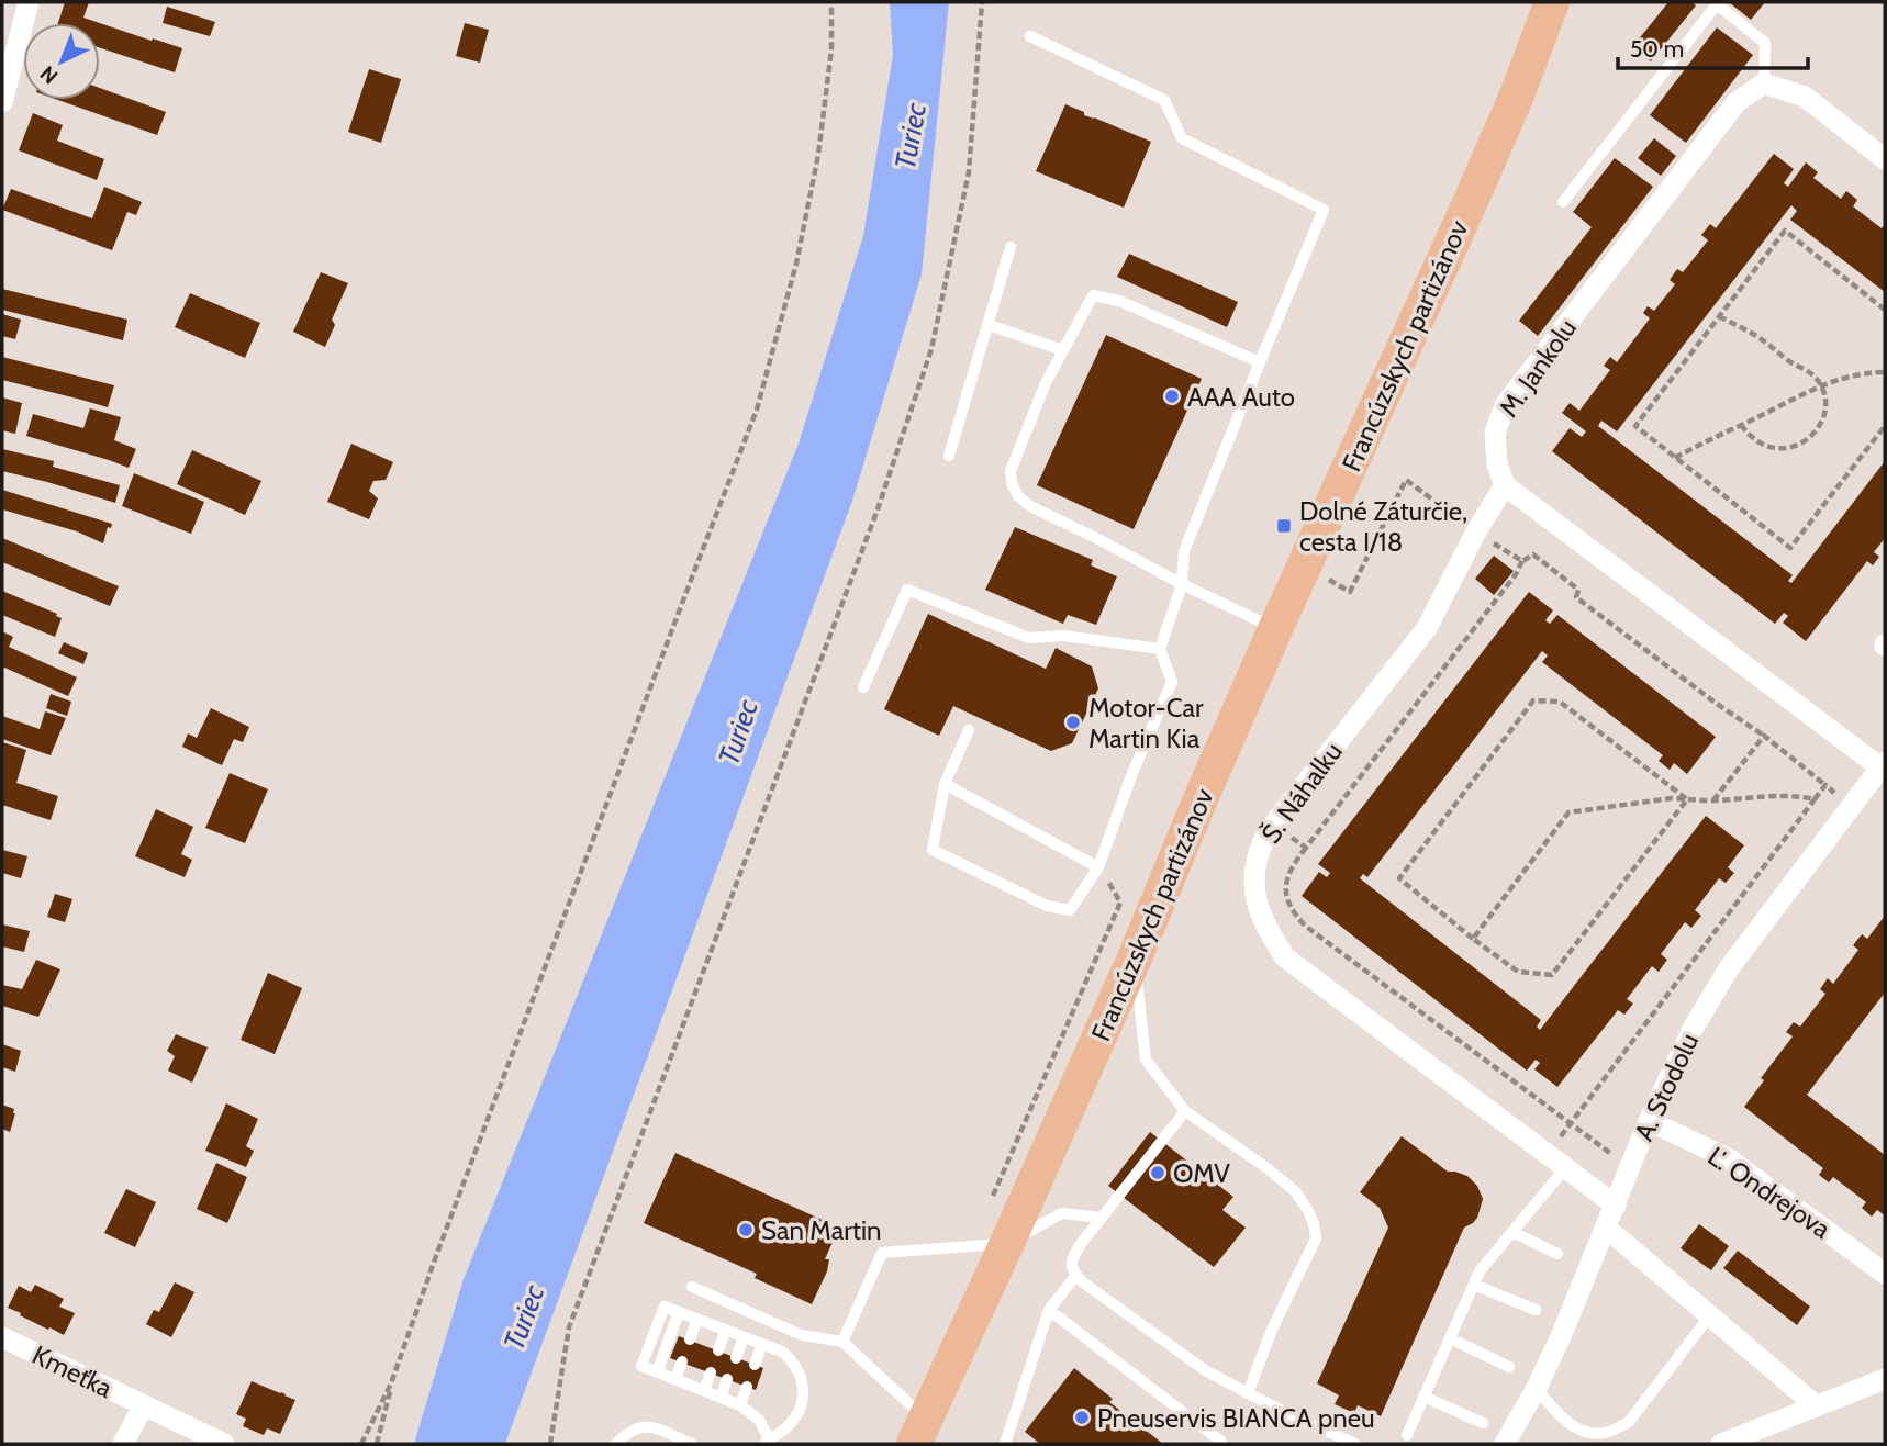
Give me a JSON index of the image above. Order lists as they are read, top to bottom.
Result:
{
  "streets": {
    "main road": ["Francúzskych partizánov"],
    "street": [
      "M. Jankolu",
      "Š. Náhalku",
      "A. Stodolu",
      "Ľ. Ondrejova",
      "Kmeťka"
    ]
  },
  "crossings": [
    ["M. Jankolu", "Š. Náhalku"],
    ["Š. Náhalku", "A. Stodolu"],
    ["A. Stodolu", "Ľ. Ondrejova"]
  ],
  "water": ["Turiec"],
  "places": {
    "other": [
      "AAA Auto",
      "Motor-Car Martin Kia",
      "OMV",
      "San Martin",
      "Pneuservis BIANCA pneu"
    ],
    "transit": ["Dolné Záturčie, cesta I/18"]
  },
  "scale_bar": "50 m",
  "north": "bottom left"
}
